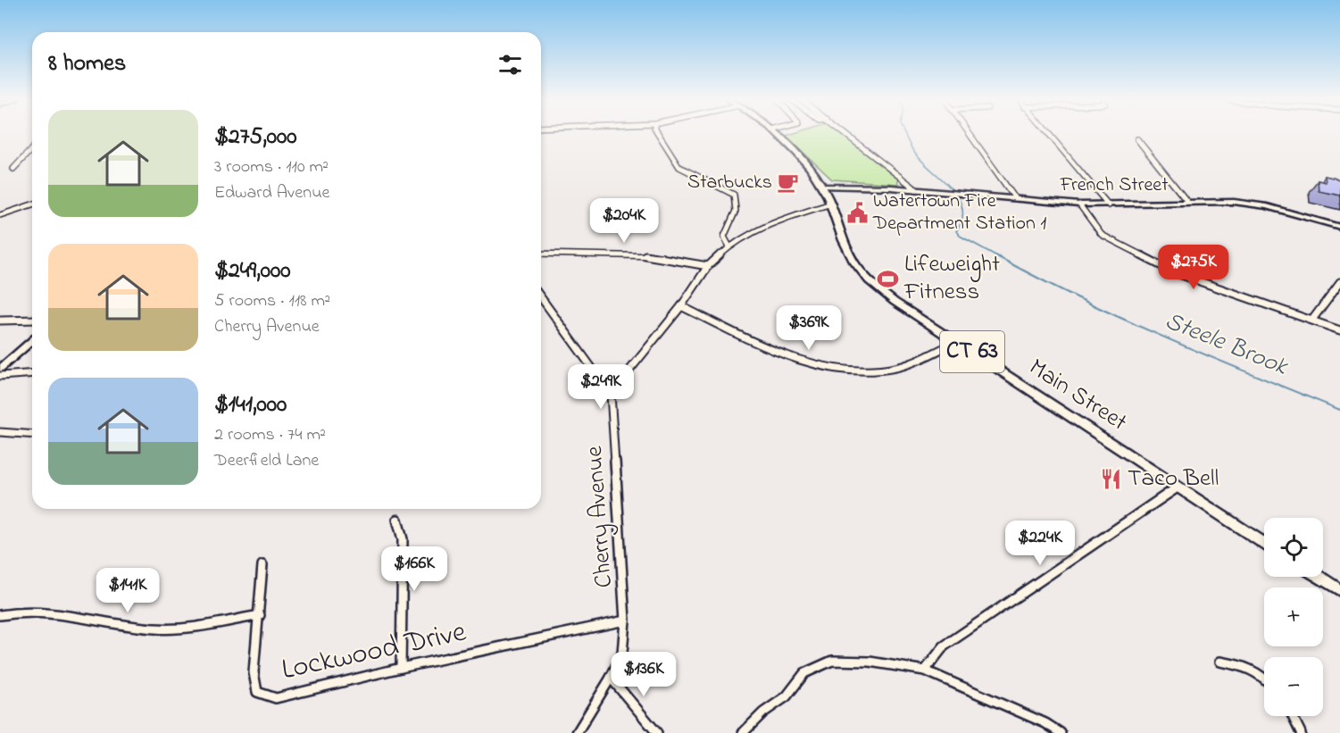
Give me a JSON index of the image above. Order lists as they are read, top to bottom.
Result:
{
  "streets": {
    "main road": ["CT 63", "Main Street"],
    "street": ["French Street", "Cherry Avenue", "Lockwood Drive"]
  },
  "crossings": [
    ["French Street", "Main Street"],
    ["Cherry Avenue", "Lockwood Drive"]
  ],
  "water": ["Steele Brook"],
  "places": {
    "cafe": ["Starbucks"],
    "public building": ["Watertown Fire Department Station 1"],
    "sports": ["Lifeweight Fitness"],
    "restaurant": ["Taco Bell"]
  },
  "page": {
    "heading": "8 homes",
    "list": [
      {
        "name": "$275,000",
        "note": "3 rooms · 110 m² · Edward Avenue"
      },
      {
        "name": "$249,000",
        "note": "5 rooms · 118 m² · Cherry Avenue"
      },
      {
        "name": "$141,000",
        "note": "2 rooms · 74 m² · Deerfield Lane"
      }
    ],
    "price": [
      "$204K",
      "$275K",
      "$369K",
      "$249K",
      "$224K",
      "$166K",
      "$141K",
      "$136K"
    ],
    "map_buttons": ["+", "−"]
  }
}
